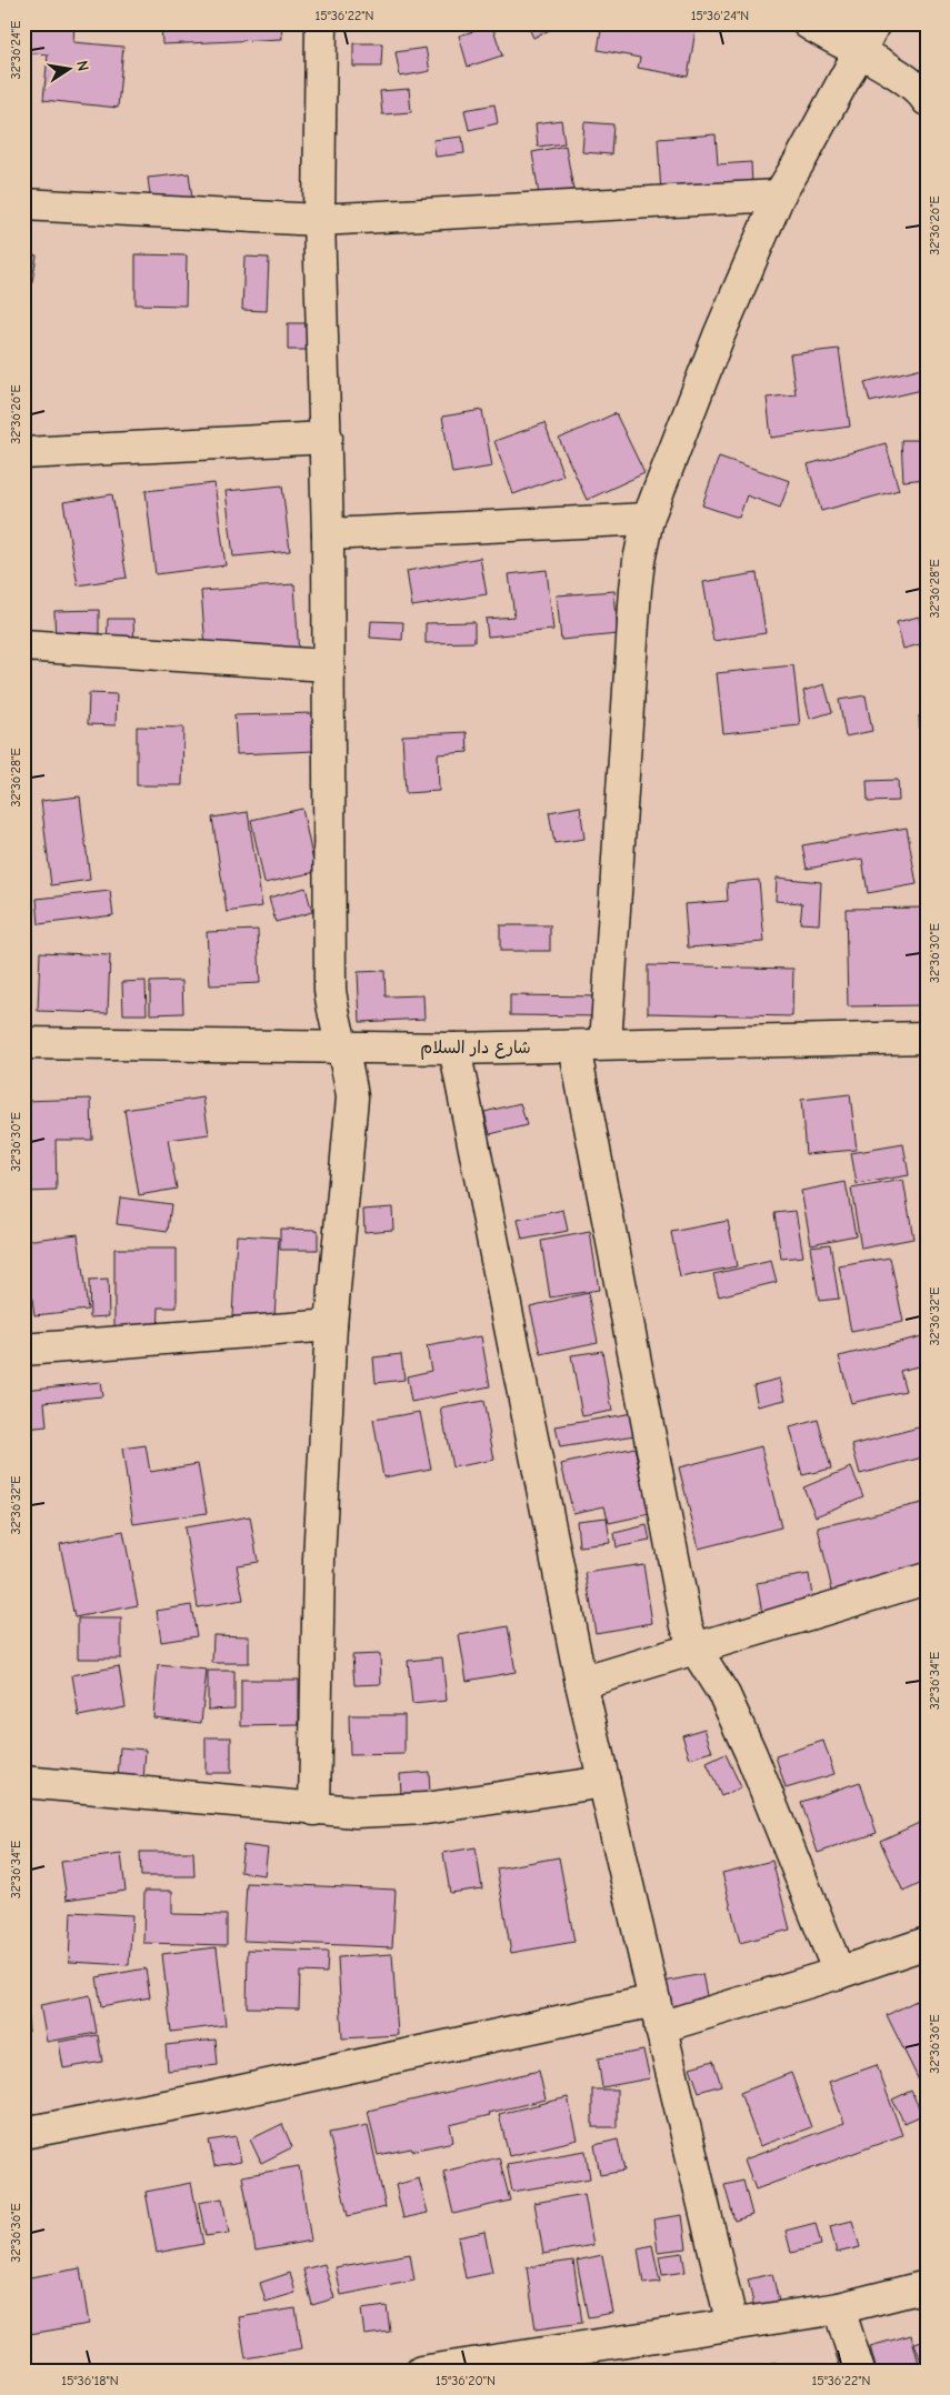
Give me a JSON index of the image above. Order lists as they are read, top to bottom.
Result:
{
  "streets": {
    "street": ["شارع دار السلام"]
  },
  "north": "right",
  "coordinates": [
    "15°36'22\"N",
    "15°36'24\"N",
    "32°36'24\"E",
    "32°36'26\"E",
    "32°36'28\"E",
    "32°36'30\"E",
    "32°36'32\"E",
    "32°36'34\"E",
    "32°36'36\"E",
    "15°36'18\"N",
    "15°36'20\"N"
  ]
}
